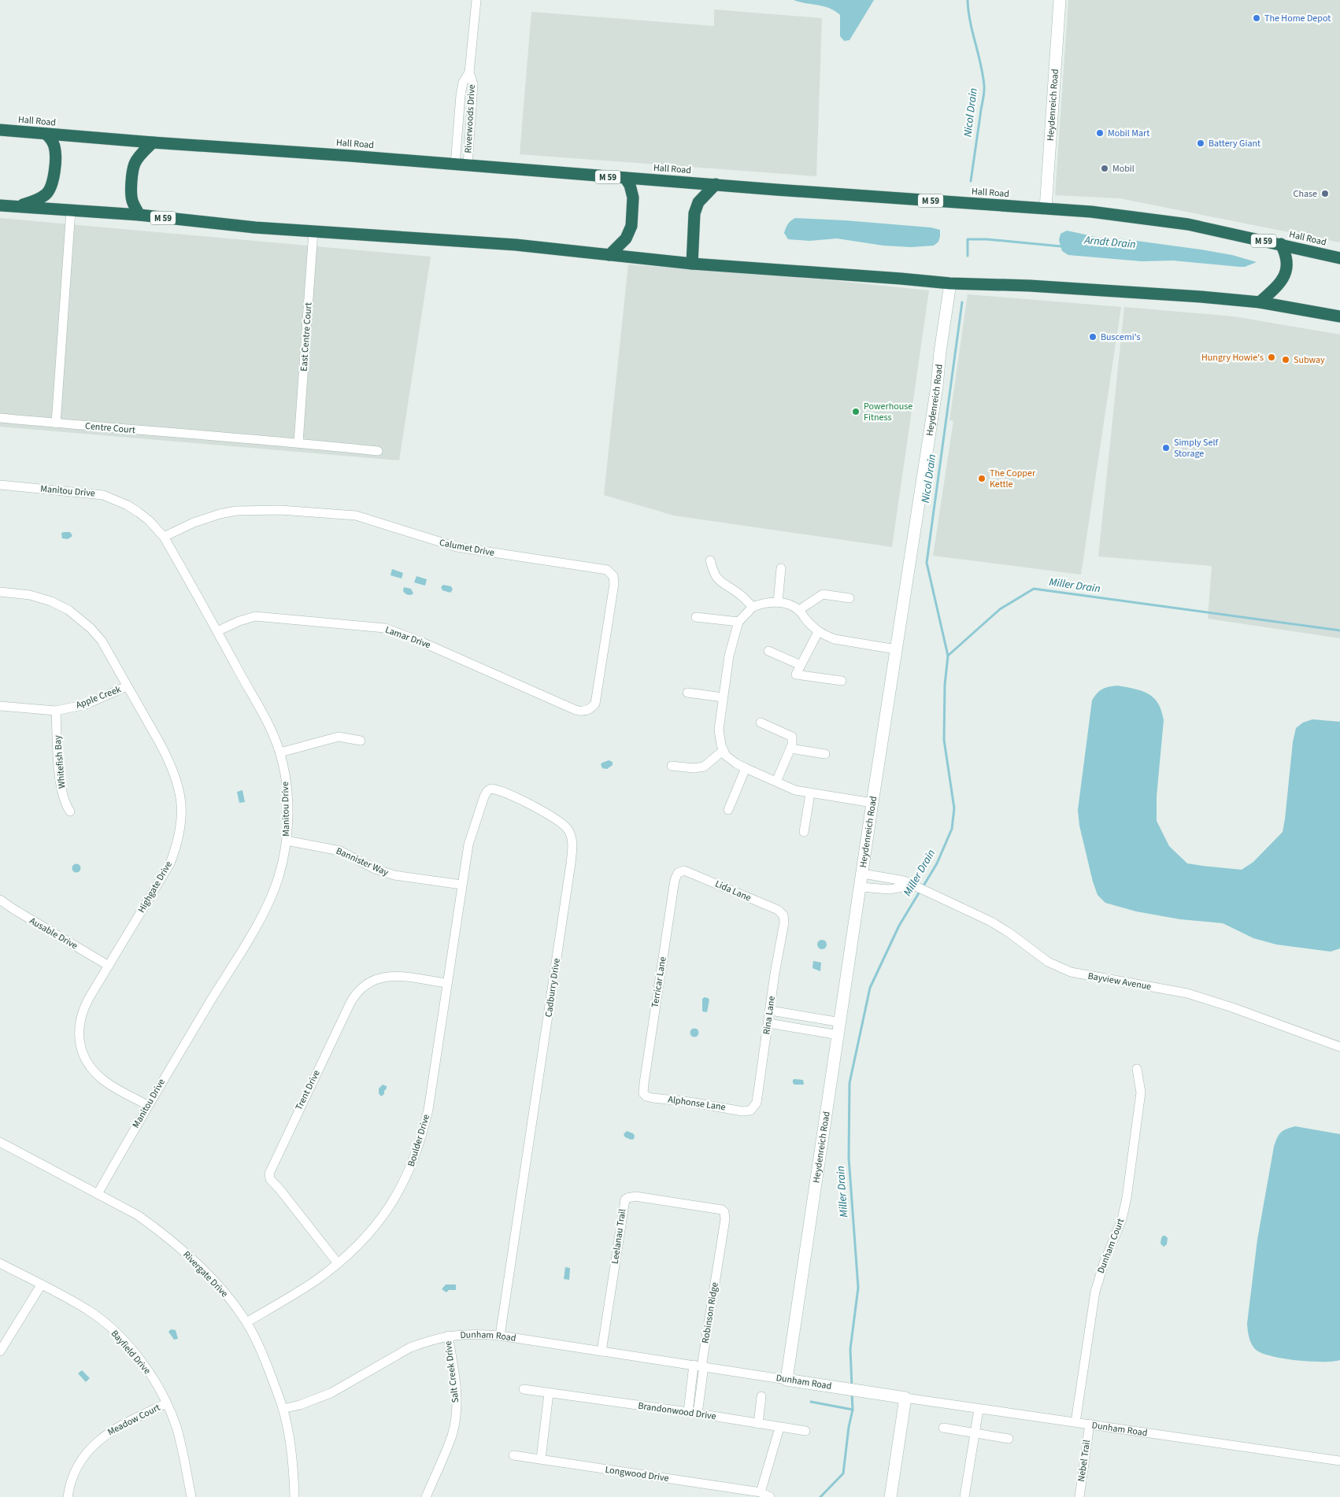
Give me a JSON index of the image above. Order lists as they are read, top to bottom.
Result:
{
  "streets": {
    "highway": ["Hall Road", "M 59"],
    "street": [
      "Heydenreich Road",
      "Riverwoods Drive",
      "East Centre Court",
      "Centre Court",
      "Manitou Drive",
      "Calumet Drive",
      "Lamar Drive",
      "Apple Creek",
      "Whitefish Bay",
      "Bannister Way",
      "Highgate Drive",
      "Lida Lane",
      "Ausable Drive",
      "Bayview Avenue",
      "Terricar Lane",
      "Cadburry Drive",
      "Rina Lane",
      "Trent Drive",
      "Alphonse Lane",
      "Boulder Drive",
      "Leelanau Trail",
      "Dunham Court",
      "Rivergate Drive",
      "Robinson Ridge",
      "Dunham Road",
      "Bayfield Drive",
      "Salt Creek Drive",
      "Brandonwood Drive",
      "Meadow Court",
      "Nebel Trail",
      "Longwood Drive"
    ]
  },
  "crossings": [
    ["Heydenreich Road", "Hall Road"],
    ["Heydenreich Road", "M 59"],
    ["Heydenreich Road", "Bayview Avenue"],
    ["Heydenreich Road", "Dunham Road"],
    ["Riverwoods Drive", "Hall Road"],
    ["M 59", "East Centre Court"],
    ["East Centre Court", "Centre Court"],
    ["Manitou Drive", "Calumet Drive"],
    ["Manitou Drive", "Lamar Drive"],
    ["Manitou Drive", "Bannister Way"],
    ["Manitou Drive", "Highgate Drive"],
    ["Manitou Drive", "Rivergate Drive"],
    ["Calumet Drive", "Lamar Drive"],
    ["Apple Creek", "Whitefish Bay"],
    ["Apple Creek", "Highgate Drive"],
    ["Bannister Way", "Cadburry Drive"],
    ["Bannister Way", "Boulder Drive"],
    ["Highgate Drive", "Ausable Drive"],
    ["Lida Lane", "Terricar Lane"],
    ["Lida Lane", "Rina Lane"],
    ["Terricar Lane", "Alphonse Lane"],
    ["Cadburry Drive", "Boulder Drive"],
    ["Cadburry Drive", "Dunham Road"],
    ["Rina Lane", "Alphonse Lane"],
    ["Trent Drive", "Boulder Drive"],
    ["Boulder Drive", "Rivergate Drive"],
    ["Leelanau Trail", "Robinson Ridge"],
    ["Leelanau Trail", "Dunham Road"],
    ["Dunham Court", "Dunham Road"],
    ["Rivergate Drive", "Dunham Road"],
    ["Robinson Ridge", "Dunham Road"],
    ["Robinson Ridge", "Brandonwood Drive"],
    ["Dunham Road", "Salt Creek Drive"],
    ["Dunham Road", "Nebel Trail"],
    ["Bayfield Drive", "Meadow Court"]
  ],
  "water": ["Nicol Drain", "Arndt Drain", "Miller Drain"],
  "places": [
    "The Home Depot",
    "Mobil Mart",
    "Battery Giant",
    "Mobil",
    "Chase",
    "Buscemi's",
    "Hungry Howie's",
    "Subway",
    "Powerhouse Fitness",
    "Simply Self Storage",
    "The Copper Kettle"
  ]
}
